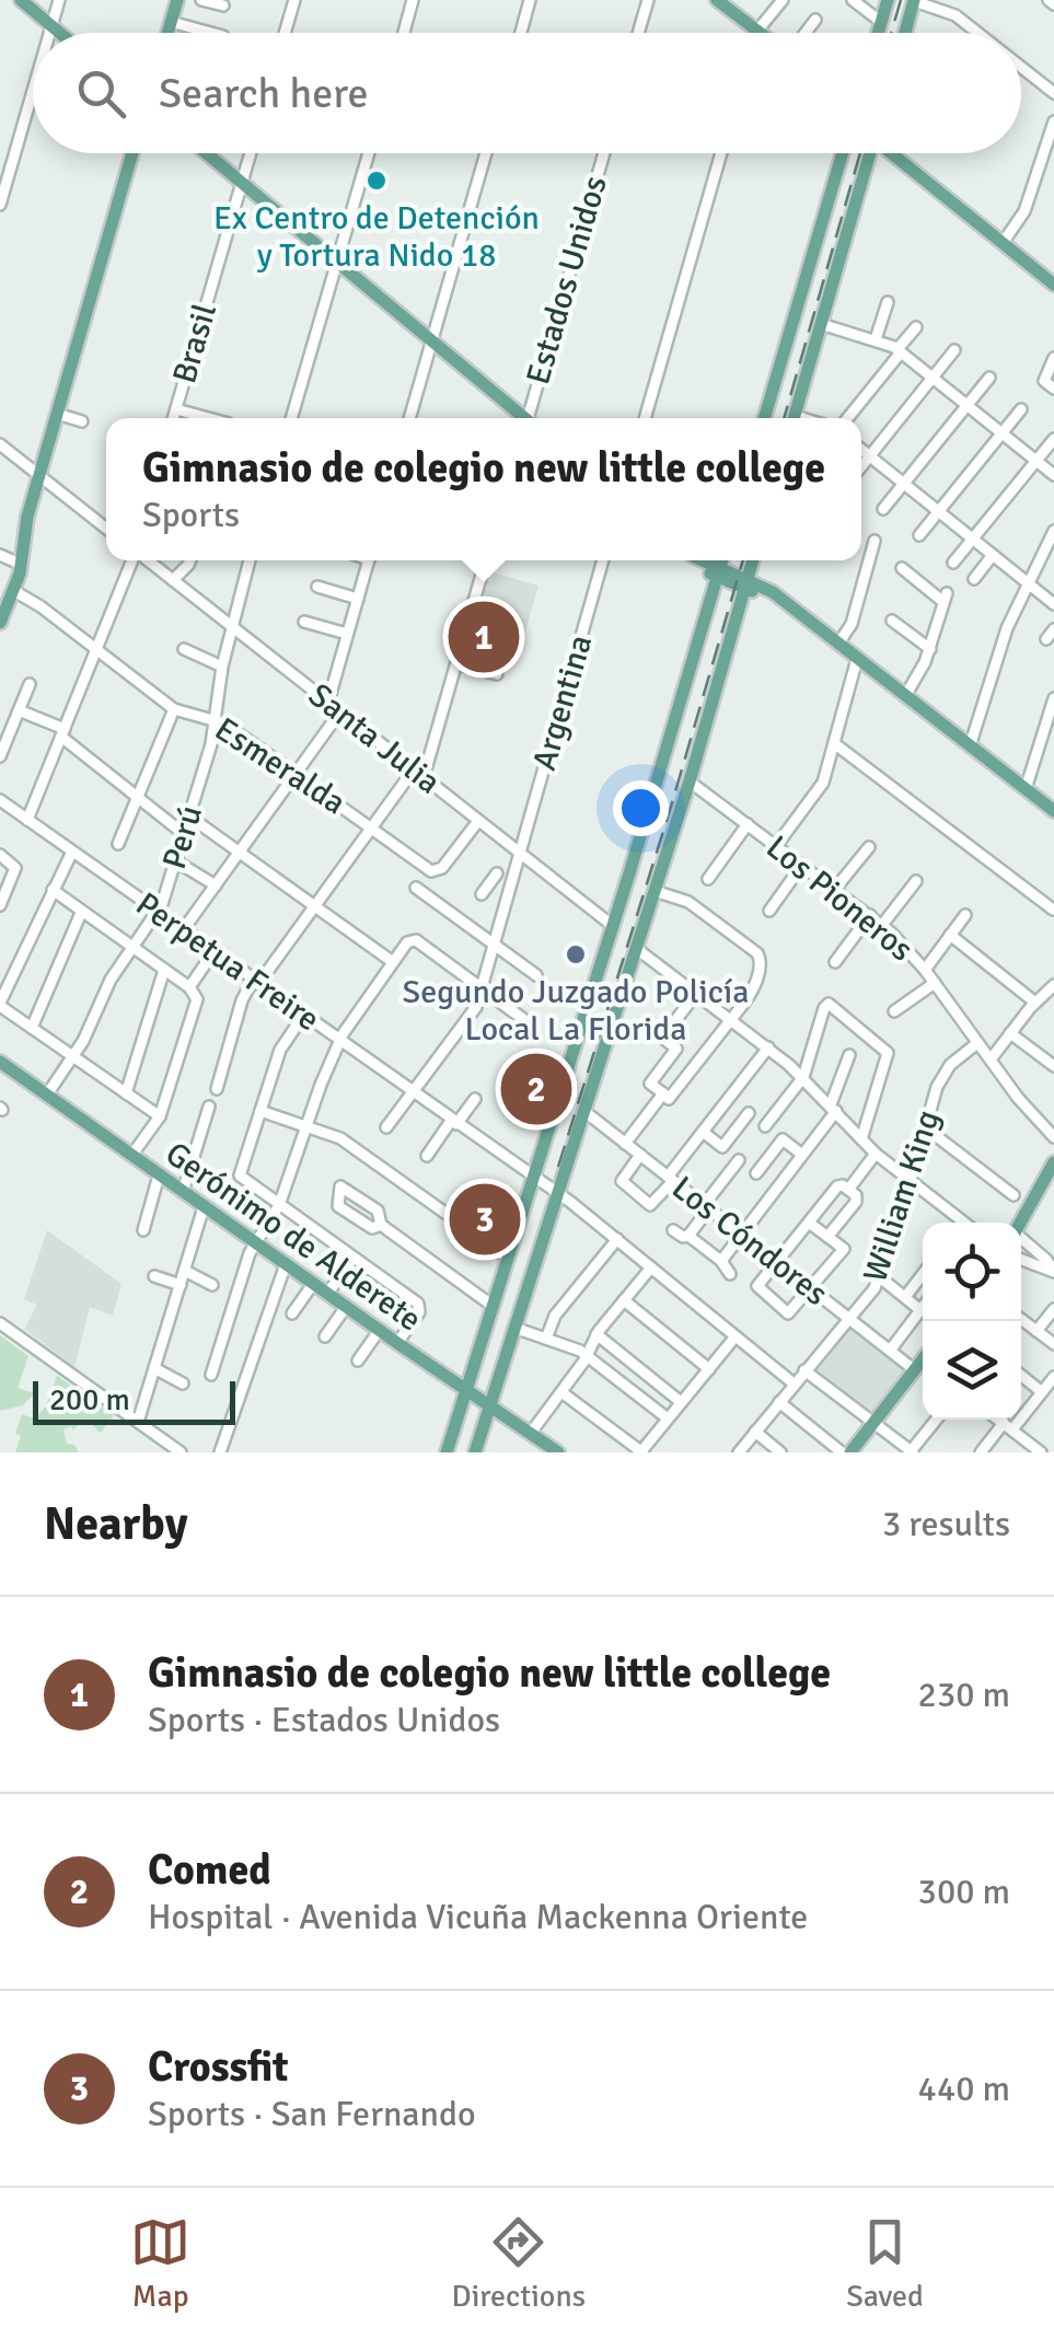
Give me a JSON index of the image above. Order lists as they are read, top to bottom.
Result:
{
  "streets": {
    "main road": ["Gerónimo de Alderete"],
    "street": [
      "Estados Unidos",
      "Brasil",
      "Argentina",
      "Santa Julia",
      "Esmeralda",
      "Perú",
      "Los Pioneros",
      "Perpetua Freire",
      "William King",
      "Los Cóndores"
    ]
  },
  "crossings": [
    ["Argentina", "Santa Julia"],
    ["Argentina", "Perpetua Freire"],
    ["Santa Julia", "Esmeralda"],
    ["Santa Julia", "Perú"],
    ["Esmeralda", "Perú"],
    ["Perú", "Perpetua Freire"],
    ["Perú", "Gerónimo de Alderete"],
    ["Los Pioneros", "William King"],
    ["Perpetua Freire", "William King"],
    ["William King", "Los Cóndores"]
  ],
  "places": ["Ex Centro de Detención y Tortura Nido 18", "Segundo Juzgado Policía Local La Florida"],
  "scale_bar": "200 m",
  "page": {
    "search": "Search here",
    "popup": ["Gimnasio de colegio new little college", "Sports"],
    "pins": ["1", "2", "3"],
    "scale": "200 m",
    "heading": ["Nearby", "3 results"],
    "list": [
      {
        "mark": "1",
        "name": "Gimnasio de colegio new little college",
        "note": "Sports · Estados Unidos",
        "value": "230 m"
      },
      {
        "mark": "2",
        "name": "Comed",
        "note": "Hospital · Avenida Vicuña Mackenna Oriente",
        "value": "300 m"
      },
      {
        "mark": "3",
        "name": "Crossfit",
        "note": "Sports · San Fernando",
        "value": "440 m"
      }
    ],
    "nav": ["Map", "Directions", "Saved"]
  }
}
